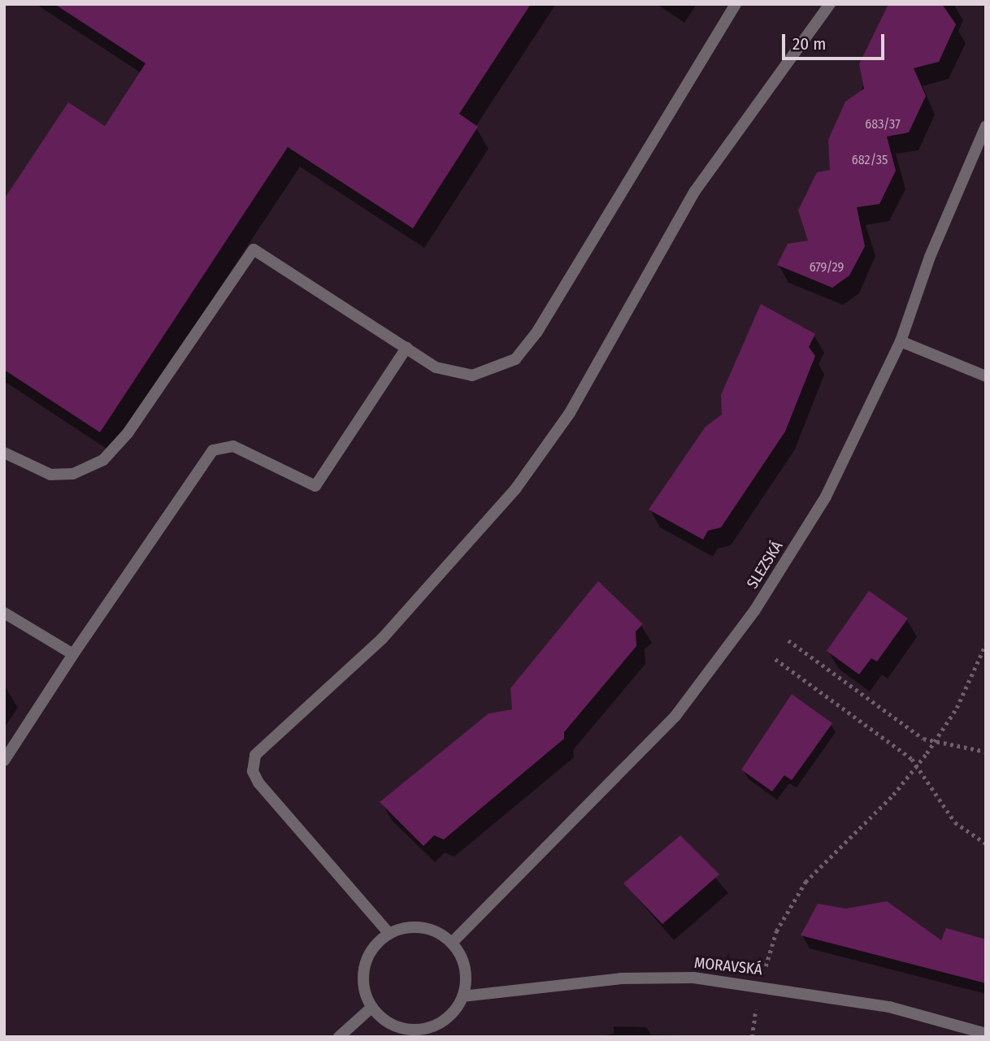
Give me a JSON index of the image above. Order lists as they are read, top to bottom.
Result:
{
  "streets": {
    "street": ["SLEZSKÁ", "MORAVSKÁ"]
  },
  "crossings": [
    ["SLEZSKÁ", "MORAVSKÁ"]
  ],
  "house_numbers": ["683/37", "682/35", "679/29"],
  "scale_bar": "20 m"
}
